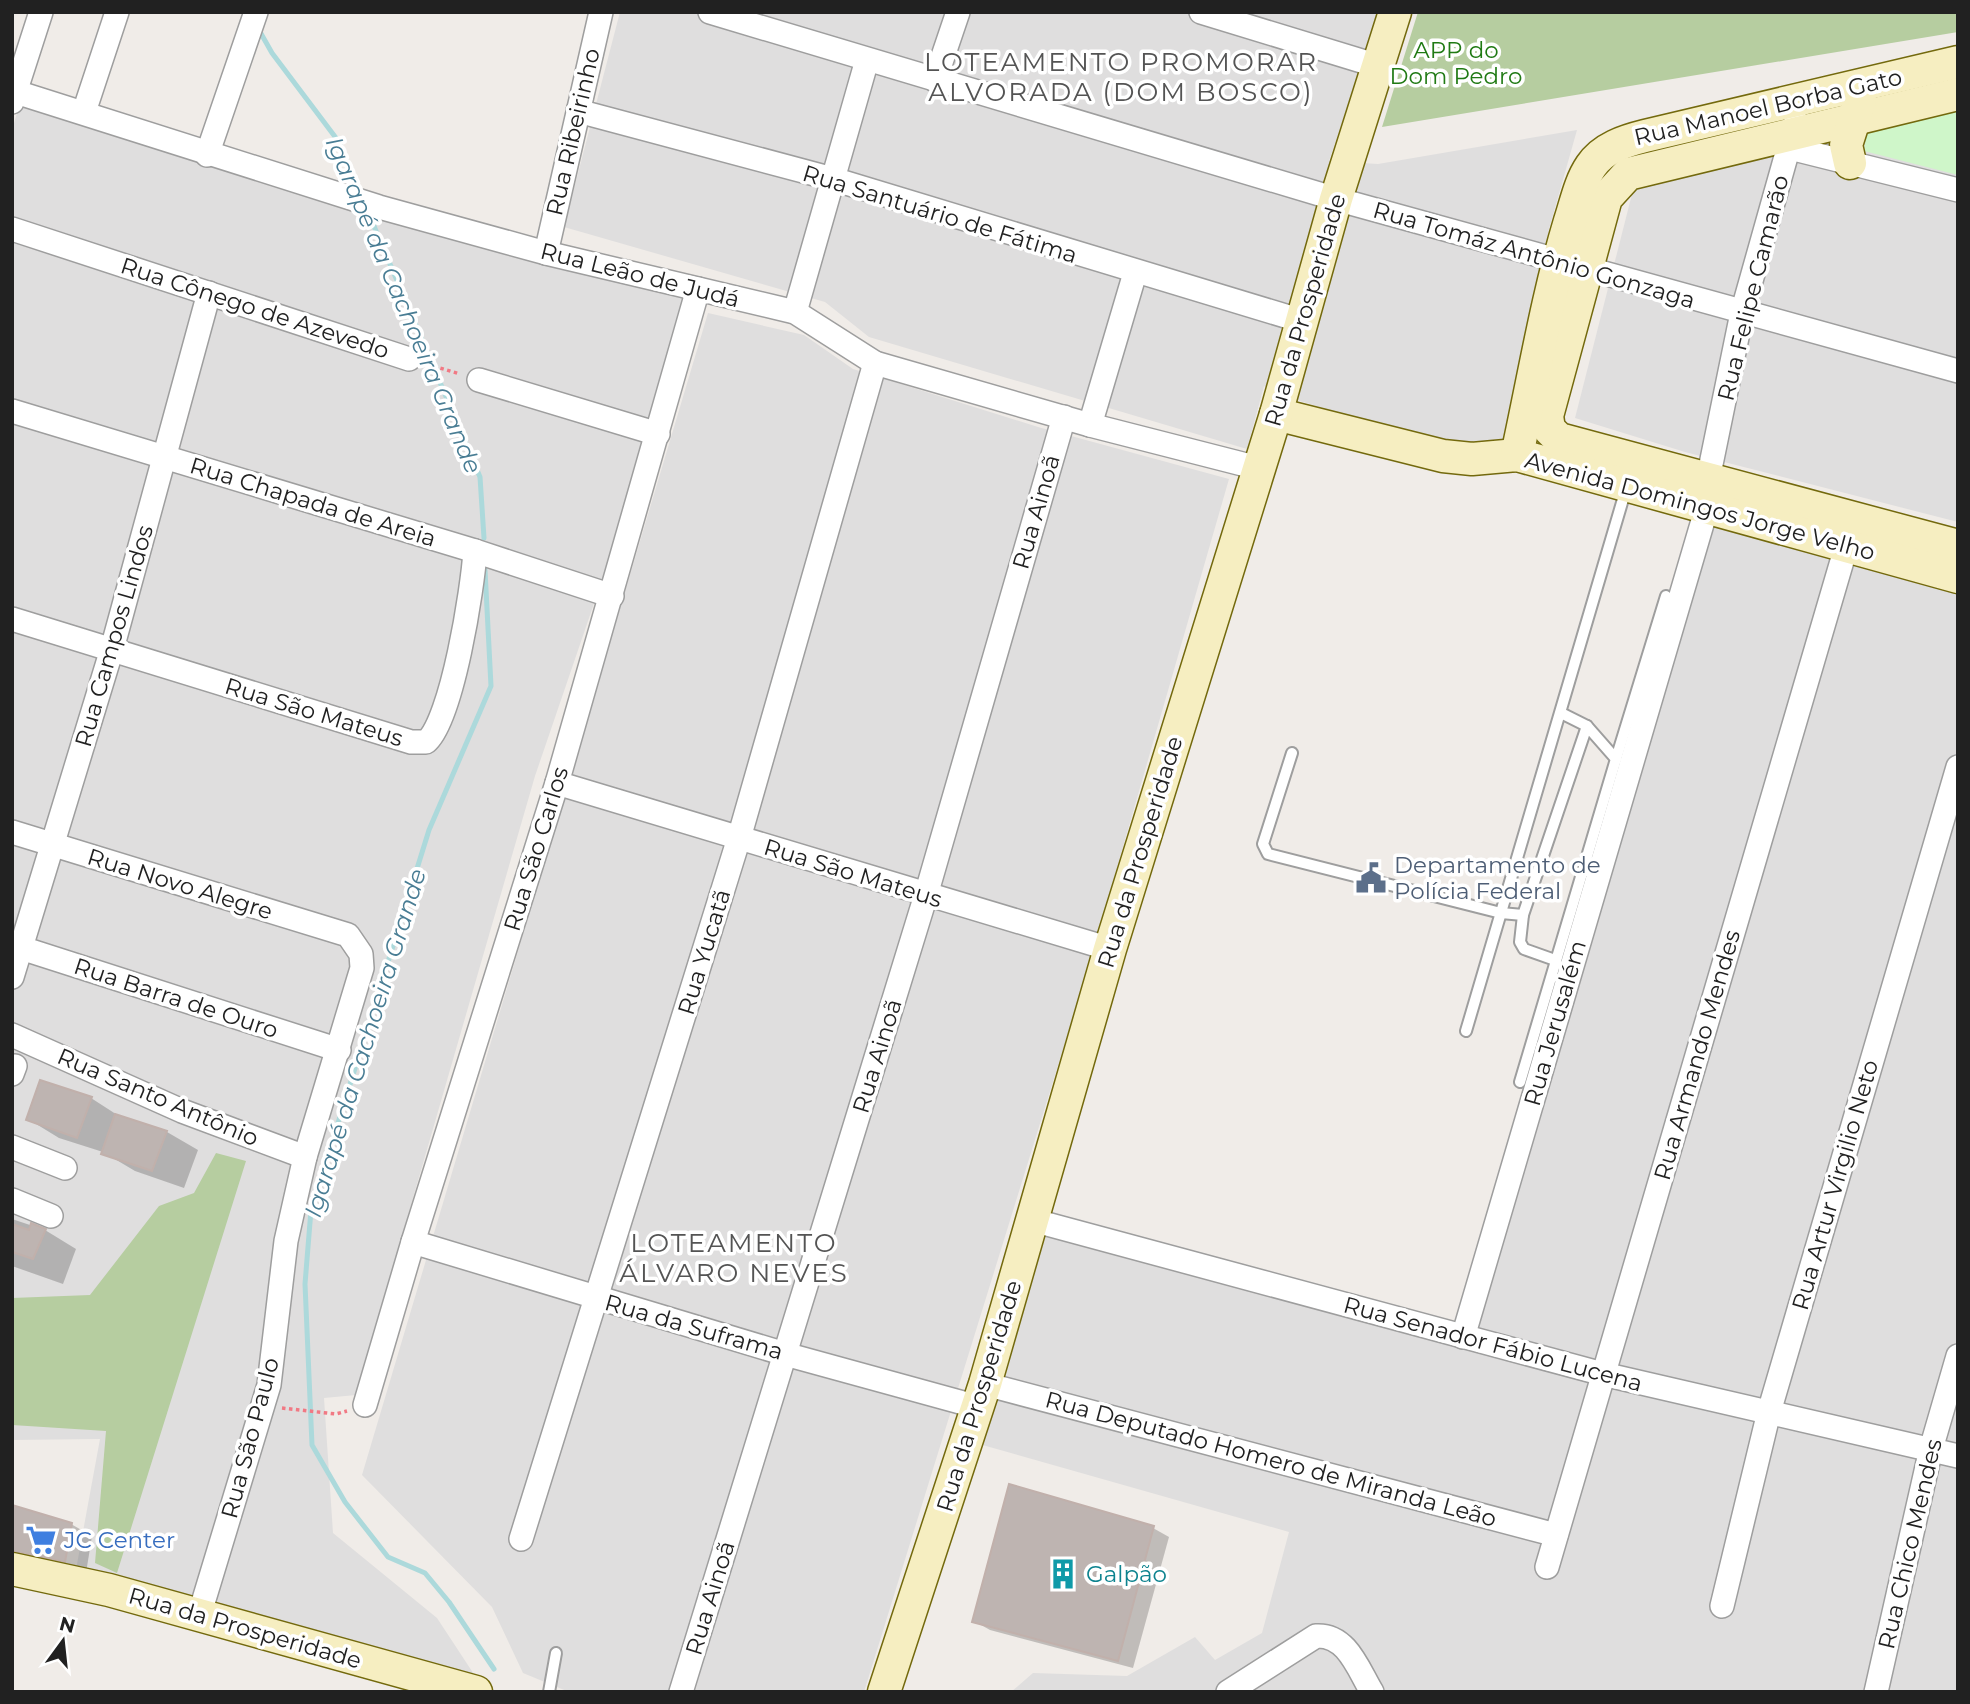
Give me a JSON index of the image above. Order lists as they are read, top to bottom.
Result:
{
  "streets": {
    "street": [
      "Rua Manoel Borba Gato",
      "Rua Ribeirinho",
      "Rua Santuário de Fátima",
      "Rua Tomáz Antônio Gonzaga",
      "Rua Leão de Judá",
      "Rua Felipe Camarão",
      "Rua Cônego de Azevedo",
      "Rua da Prosperidade",
      "Rua Chapada de Areia",
      "Avenida Domingos Jorge Velho",
      "Rua Ainoã",
      "Rua Campos Lindos",
      "Rua São Mateus",
      "Rua São Carlos",
      "Rua Novo Alegre",
      "Rua Yucatã",
      "Rua Barra de Ouro",
      "Rua Jerusalém",
      "Rua Armando Mendes",
      "Rua Santo Antônio",
      "Rua Artur Virgilio Neto",
      "Rua da Suframa",
      "Rua Senador Fábio Lucena",
      "Rua São Paulo",
      "Rua Deputado Homero de Miranda Leão",
      "Rua Chico Mendes"
    ]
  },
  "crossings": [
    ["Rua Manoel Borba Gato", "Rua Tomáz Antônio Gonzaga"],
    ["Rua Manoel Borba Gato", "Rua Felipe Camarão"],
    ["Rua Manoel Borba Gato", "Avenida Domingos Jorge Velho"],
    ["Rua Ribeirinho", "Rua Santuário de Fátima"],
    ["Rua Ribeirinho", "Rua Leão de Judá"],
    ["Rua Santuário de Fátima", "Rua da Prosperidade"],
    ["Rua Tomáz Antônio Gonzaga", "Rua Felipe Camarão"],
    ["Rua Tomáz Antônio Gonzaga", "Rua da Prosperidade"],
    ["Rua Leão de Judá", "Rua da Prosperidade"],
    ["Rua Leão de Judá", "Rua Ainoã"],
    ["Rua Leão de Judá", "Rua São Carlos"],
    ["Rua Leão de Judá", "Rua Yucatã"],
    ["Rua Felipe Camarão", "Avenida Domingos Jorge Velho"],
    ["Rua Felipe Camarão", "Rua Jerusalém"],
    ["Rua Cônego de Azevedo", "Rua Campos Lindos"],
    ["Rua da Prosperidade", "Avenida Domingos Jorge Velho"],
    ["Rua da Prosperidade", "Rua São Mateus"],
    ["Rua da Prosperidade", "Rua da Suframa"],
    ["Rua da Prosperidade", "Rua Senador Fábio Lucena"],
    ["Rua da Prosperidade", "Rua São Paulo"],
    ["Rua da Prosperidade", "Rua Deputado Homero de Miranda Leão"],
    ["Rua Chapada de Areia", "Rua Campos Lindos"],
    ["Rua Chapada de Areia", "Rua São Mateus"],
    ["Rua Chapada de Areia", "Rua São Carlos"],
    ["Avenida Domingos Jorge Velho", "Rua Jerusalém"],
    ["Avenida Domingos Jorge Velho", "Rua Armando Mendes"],
    ["Rua Ainoã", "Rua São Mateus"],
    ["Rua Ainoã", "Rua da Suframa"],
    ["Rua Campos Lindos", "Rua São Mateus"],
    ["Rua Campos Lindos", "Rua Novo Alegre"],
    ["Rua Campos Lindos", "Rua Barra de Ouro"],
    ["Rua São Mateus", "Rua São Carlos"],
    ["Rua São Mateus", "Rua Yucatã"],
    ["Rua São Carlos", "Rua da Suframa"],
    ["Rua Novo Alegre", "Rua São Paulo"],
    ["Rua Yucatã", "Rua da Suframa"],
    ["Rua Barra de Ouro", "Rua São Paulo"],
    ["Rua Jerusalém", "Rua Senador Fábio Lucena"],
    ["Rua Armando Mendes", "Rua Senador Fábio Lucena"],
    ["Rua Armando Mendes", "Rua Deputado Homero de Miranda Leão"],
    ["Rua Santo Antônio", "Rua São Paulo"],
    ["Rua Artur Virgilio Neto", "Rua Senador Fábio Lucena"],
    ["Rua da Suframa", "Rua Deputado Homero de Miranda Leão"],
    ["Rua Senador Fábio Lucena", "Rua Chico Mendes"]
  ],
  "districts": ["LOTEAMENTO PROMORAR ALVORADA (DOM BOSCO)", "LOTEAMENTO ÁLVARO NEVES"],
  "water": ["Igarapé da Cachoeira Grande"],
  "parks": ["APP do Dom Pedro"],
  "places": {
    "public building": ["Departamento de Polícia Federal"],
    "supermarket": ["JC Center"],
    "building": ["Galpão"]
  },
  "north": "top"
}
